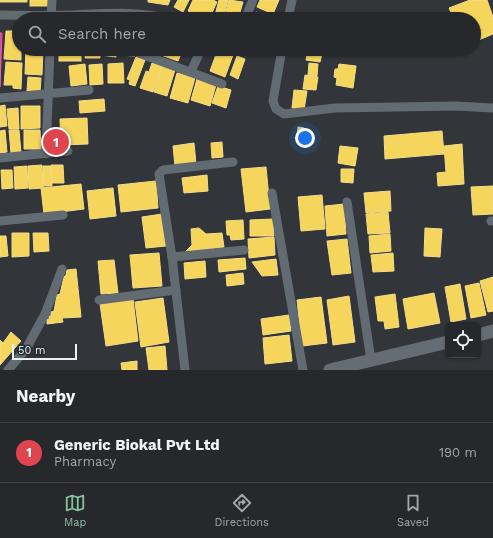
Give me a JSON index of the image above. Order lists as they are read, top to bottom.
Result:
{
  "scale_bar": "50 m",
  "page": {
    "search": "Search here",
    "pins": "1",
    "scale": "50 m",
    "heading": "Nearby",
    "list": [
      {
        "mark": "1",
        "name": "Generic Biokal Pvt Ltd",
        "note": "Pharmacy",
        "value": "190 m"
      }
    ],
    "nav": ["Map", "Directions", "Saved"]
  }
}
